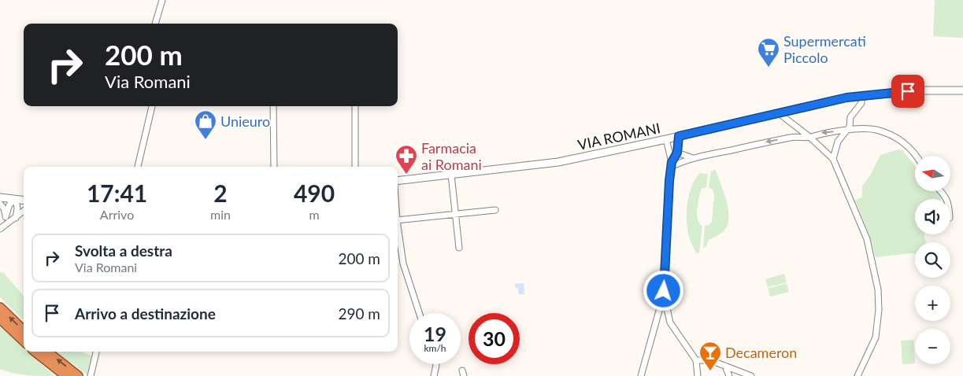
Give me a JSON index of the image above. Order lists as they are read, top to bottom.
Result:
{
  "streets": {
    "street": ["VIA ROMANI"]
  },
  "places": {
    "supermarket": ["Supermercati Piccolo"],
    "shop": ["Unieuro"],
    "pharmacy": ["Farmacia ai Romani"],
    "bar": ["Decameron"]
  },
  "north": "left",
  "page": {
    "turn": ["200 m", "Via Romani"],
    "map_buttons": ["+", "−"],
    "eta": [
      "17:41",
      "Arrivo",
      "2",
      "min",
      "490",
      "m"
    ],
    "list": [
      {
        "name": "Svolta a destra",
        "note": "Via Romani",
        "value": "200 m"
      },
      {
        "name": "Arrivo a destinazione",
        "value": "290 m"
      }
    ],
    "speed": "19 km/h",
    "limit": "30"
  }
}
